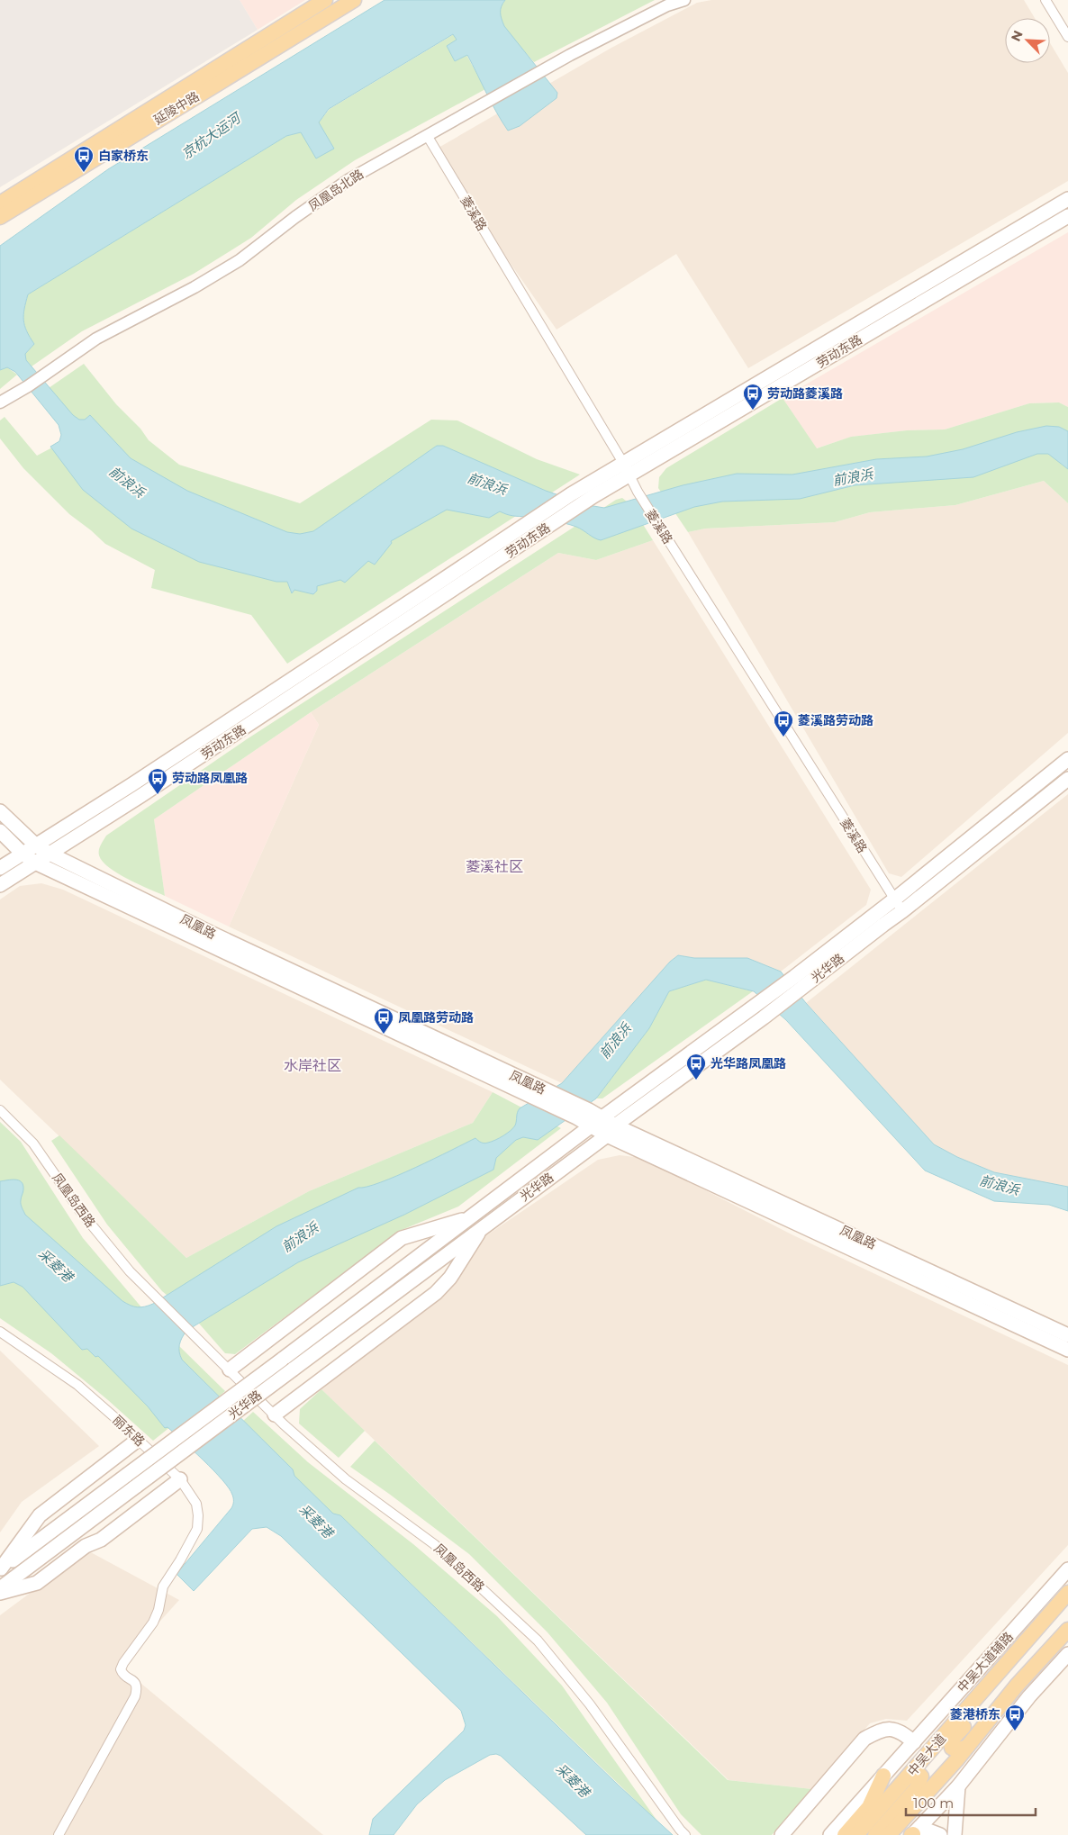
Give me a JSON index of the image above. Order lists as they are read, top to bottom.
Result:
{
  "streets": {
    "main road": [
      "延陵中路",
      "劳动东路",
      "凤凰路",
      "光华路",
      "中吴大道辅路",
      "中吴大道"
    ],
    "street": [
      "凤凰岛北路",
      "菱溪路",
      "凤凰岛西路",
      "丽东路"
    ]
  },
  "crossings": [
    ["凤凰岛北路", "菱溪路"],
    ["菱溪路", "劳动东路"],
    ["菱溪路", "光华路"],
    ["劳动东路", "凤凰路"],
    ["凤凰路", "光华路"]
  ],
  "districts": ["菱溪社区", "水岸社区"],
  "water": ["京杭大运河", "前浪浜", "采菱港"],
  "places": {
    "bus stop": [
      "白家桥东",
      "劳动路菱溪路",
      "菱溪路劳动路",
      "劳动路凤凰路",
      "凤凰路劳动路",
      "光华路凤凰路",
      "菱港桥东"
    ]
  },
  "scale_bar": "100 m",
  "north": "top left"
}
